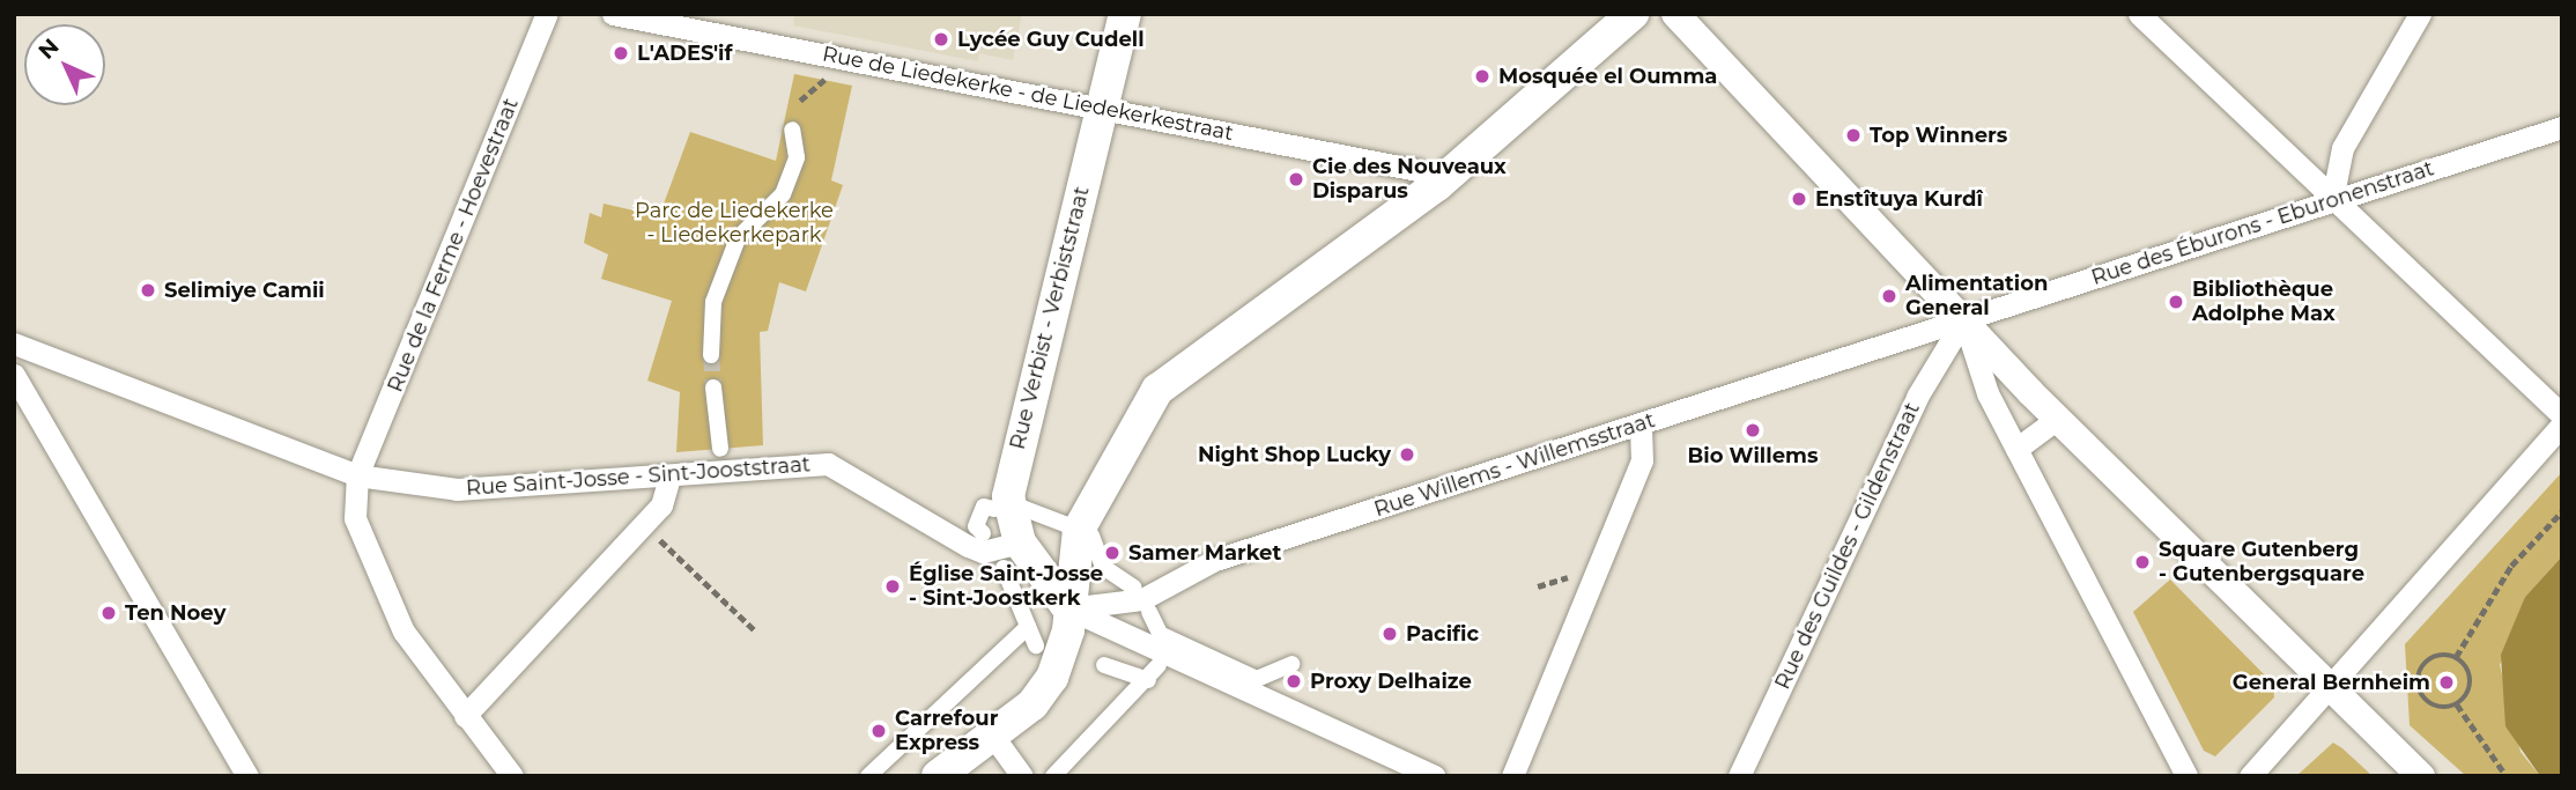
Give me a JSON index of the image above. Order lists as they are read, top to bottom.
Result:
{
  "streets": {
    "main road": ["Rue Verbist - Verbiststraat"],
    "street": [
      "Rue de Liedekerke - de Liedekerkestraat",
      "Rue des Éburons - Eburonenstraat",
      "Rue de la Ferme - Hoevestraat",
      "Rue Willems - Willemsstraat",
      "Rue Saint-Josse - Sint-Jooststraat",
      "Rue des Guildes - Gildenstraat"
    ]
  },
  "crossings": [
    ["Rue de Liedekerke - de Liedekerkestraat", "Rue Verbist - Verbiststraat"],
    ["Rue des Éburons - Eburonenstraat", "Rue Willems - Willemsstraat"],
    ["Rue des Éburons - Eburonenstraat", "Rue des Guildes - Gildenstraat"],
    ["Rue de la Ferme - Hoevestraat", "Rue Saint-Josse - Sint-Jooststraat"],
    ["Rue Verbist - Verbiststraat", "Rue Willems - Willemsstraat"],
    ["Rue Verbist - Verbiststraat", "Rue Saint-Josse - Sint-Jooststraat"],
    ["Rue Willems - Willemsstraat", "Rue des Guildes - Gildenstraat"]
  ],
  "parks": ["Parc de Liedekerke - Liedekerkepark"],
  "places": [
    "Lycée Guy Cudell",
    "L'ADES'if",
    "Mosquée el Oumma",
    "Top Winners",
    "Cie des Nouveaux Disparus",
    "Enstîtuya Kurdî",
    "Selimiye Camii",
    "Alimentation General",
    "Bibliothèque Adolphe Max",
    "Bio Willems",
    "Night Shop Lucky",
    "Samer Market",
    "Square Gutenberg - Gutenbergsquare",
    "Église Saint-Josse - Sint-Joostkerk",
    "Ten Noey",
    "Pacific",
    "Proxy Delhaize",
    "General Bernheim",
    "Carrefour Express"
  ],
  "north": "top left"
}
